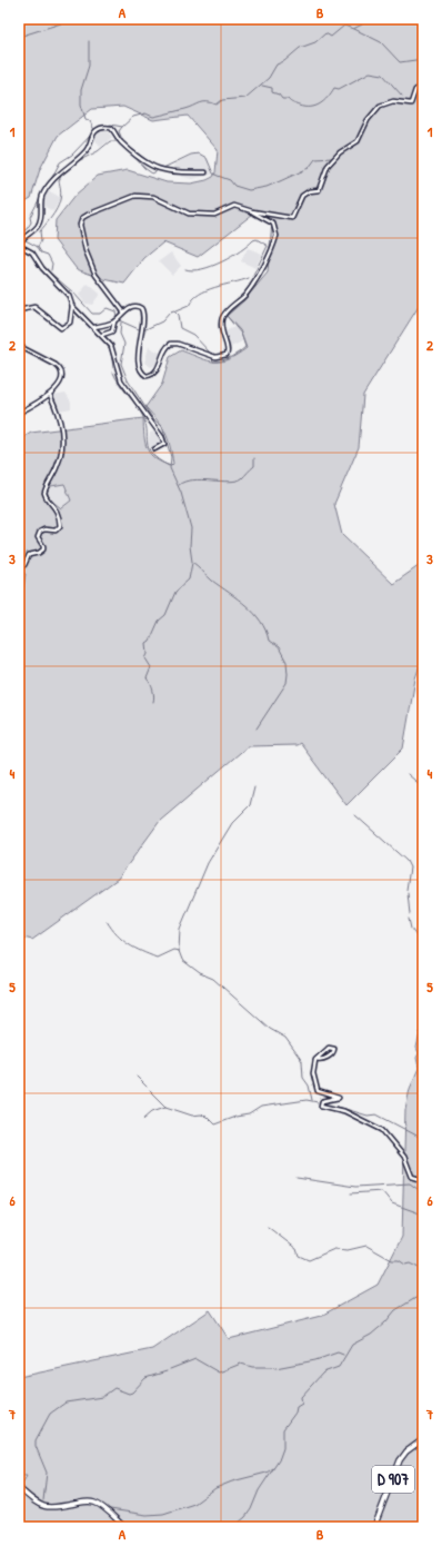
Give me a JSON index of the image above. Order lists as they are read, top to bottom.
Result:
{
  "streets": {
    "main road": ["D 907"]
  },
  "grid": {
    "columns": ["A", "B"],
    "rows": [
      "1",
      "2",
      "3",
      "4",
      "5",
      "6",
      "7"
    ]
  }
}
